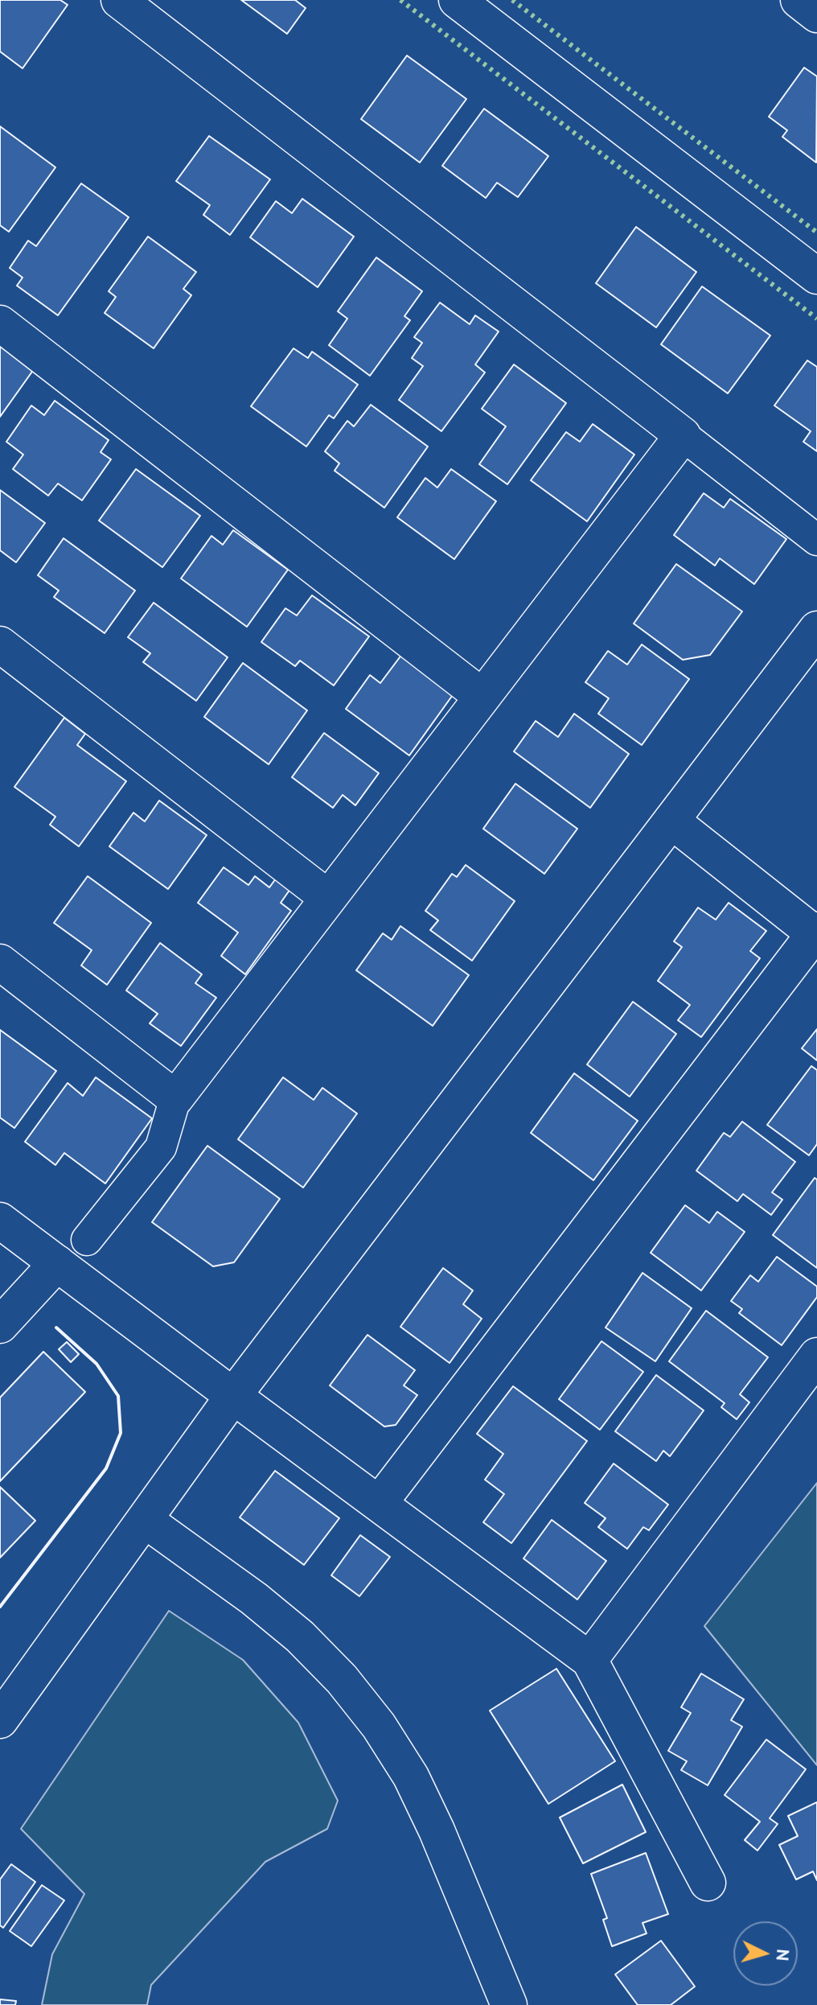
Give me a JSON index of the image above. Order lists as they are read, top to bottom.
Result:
{
  "north": "right"
}
